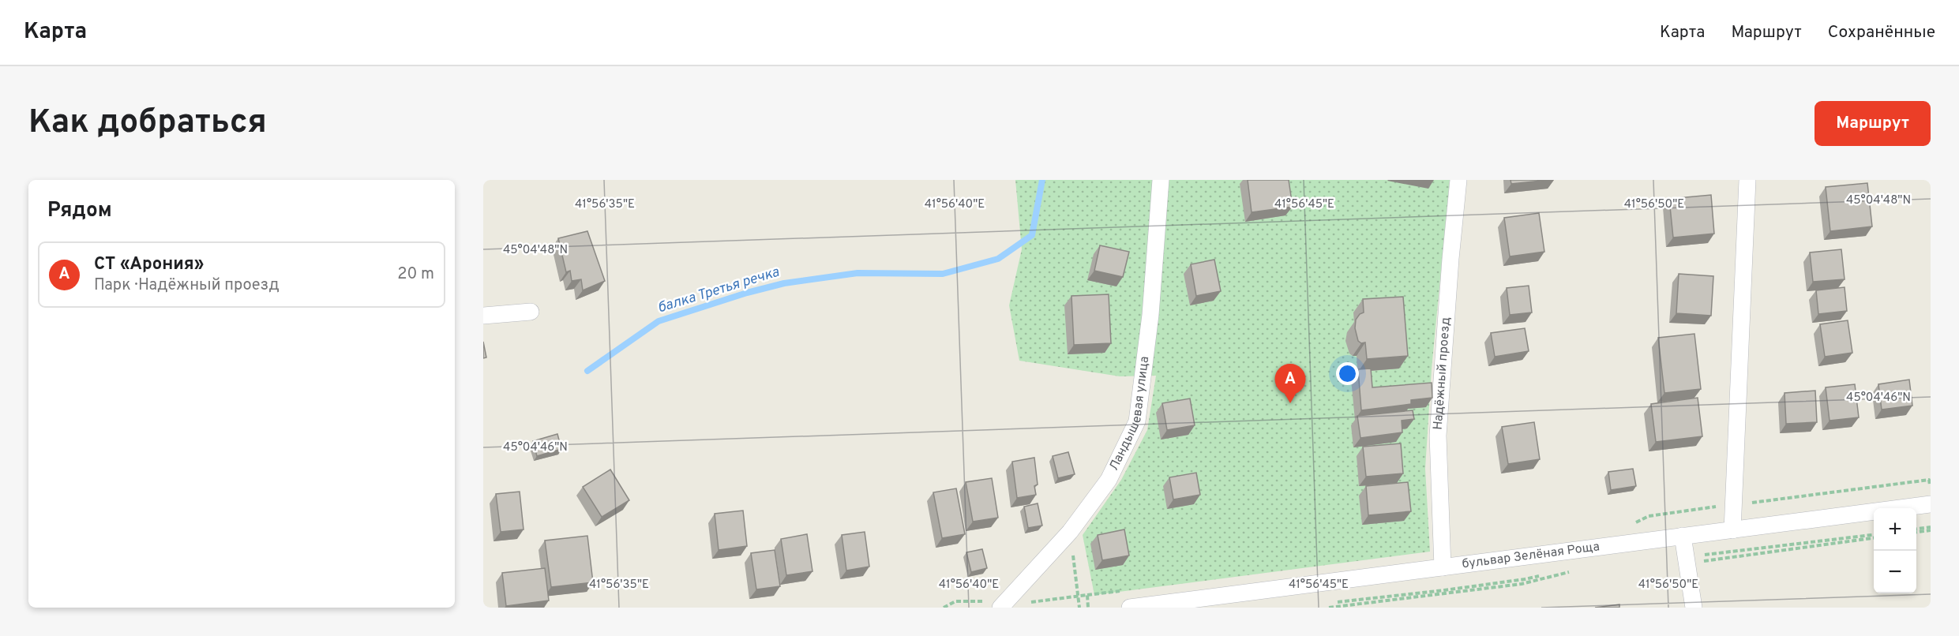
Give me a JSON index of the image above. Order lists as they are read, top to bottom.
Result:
{
  "streets": {
    "street": ["Надёжный проезд", "Ландышевая улица", "бульвар Зелёная Роща"]
  },
  "crossings": [
    ["Надёжный проезд", "бульвар Зелёная Роща"]
  ],
  "water": ["балка Третья речка"],
  "page": {
    "header": "Карта",
    "nav": ["Карта", "Маршрут", "Сохранённые"],
    "buttons": "Маршрут",
    "title": "Как добраться",
    "heading": "Рядом",
    "list": [
      {
        "mark": "A",
        "name": "СТ «Арония»",
        "note": "Парк · Надёжный проезд",
        "value": "20 m"
      }
    ],
    "pins": "A",
    "map_buttons": ["+", "−"]
  },
  "coordinates": [
    "45°04'48\"N",
    "41°56'35\"E",
    "41°56'40\"E",
    "41°56'45\"E",
    "41°56'50\"E",
    "45°04'46\"N"
  ]
}
